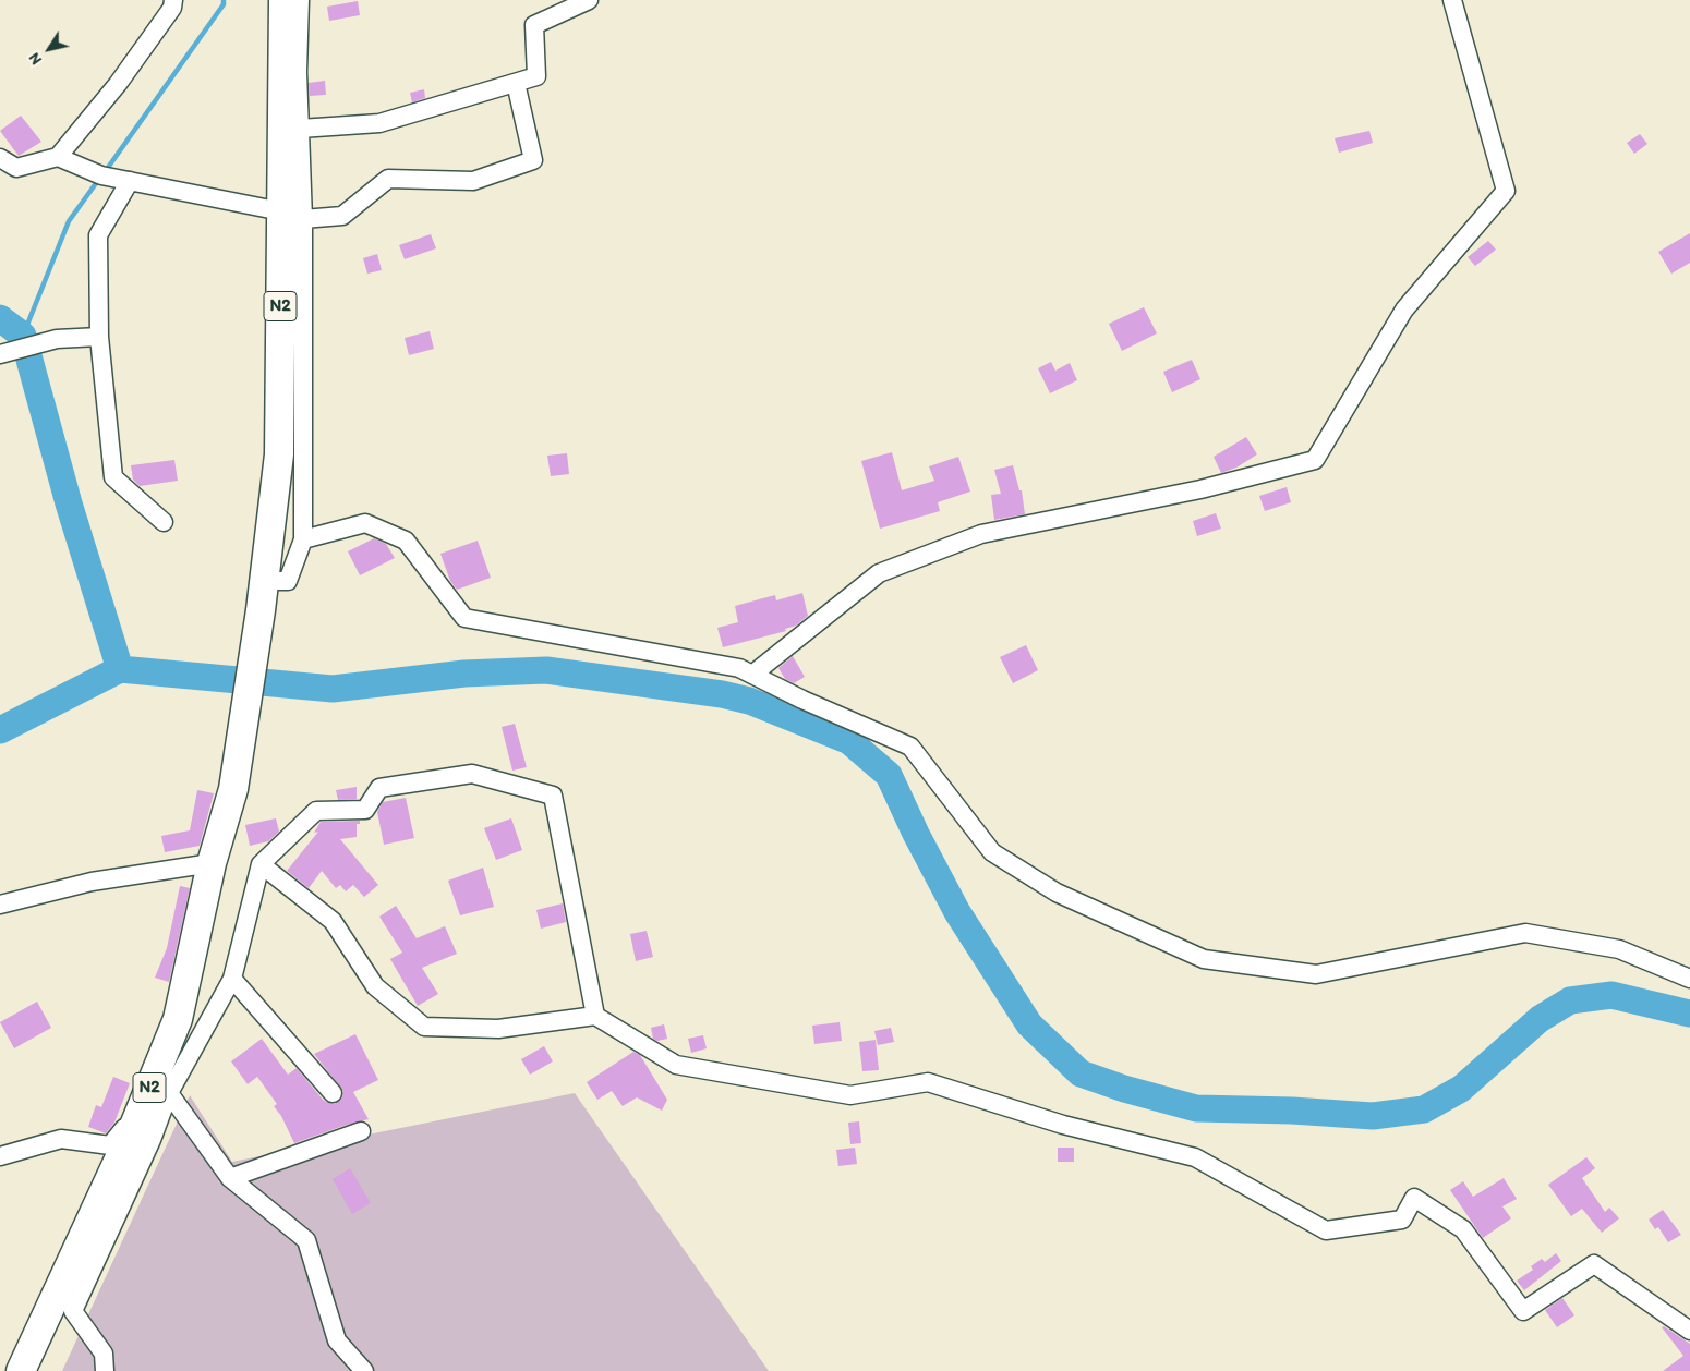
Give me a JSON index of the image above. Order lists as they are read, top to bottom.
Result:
{
  "streets": {
    "highway": ["N2"]
  },
  "north": "bottom left"
}
